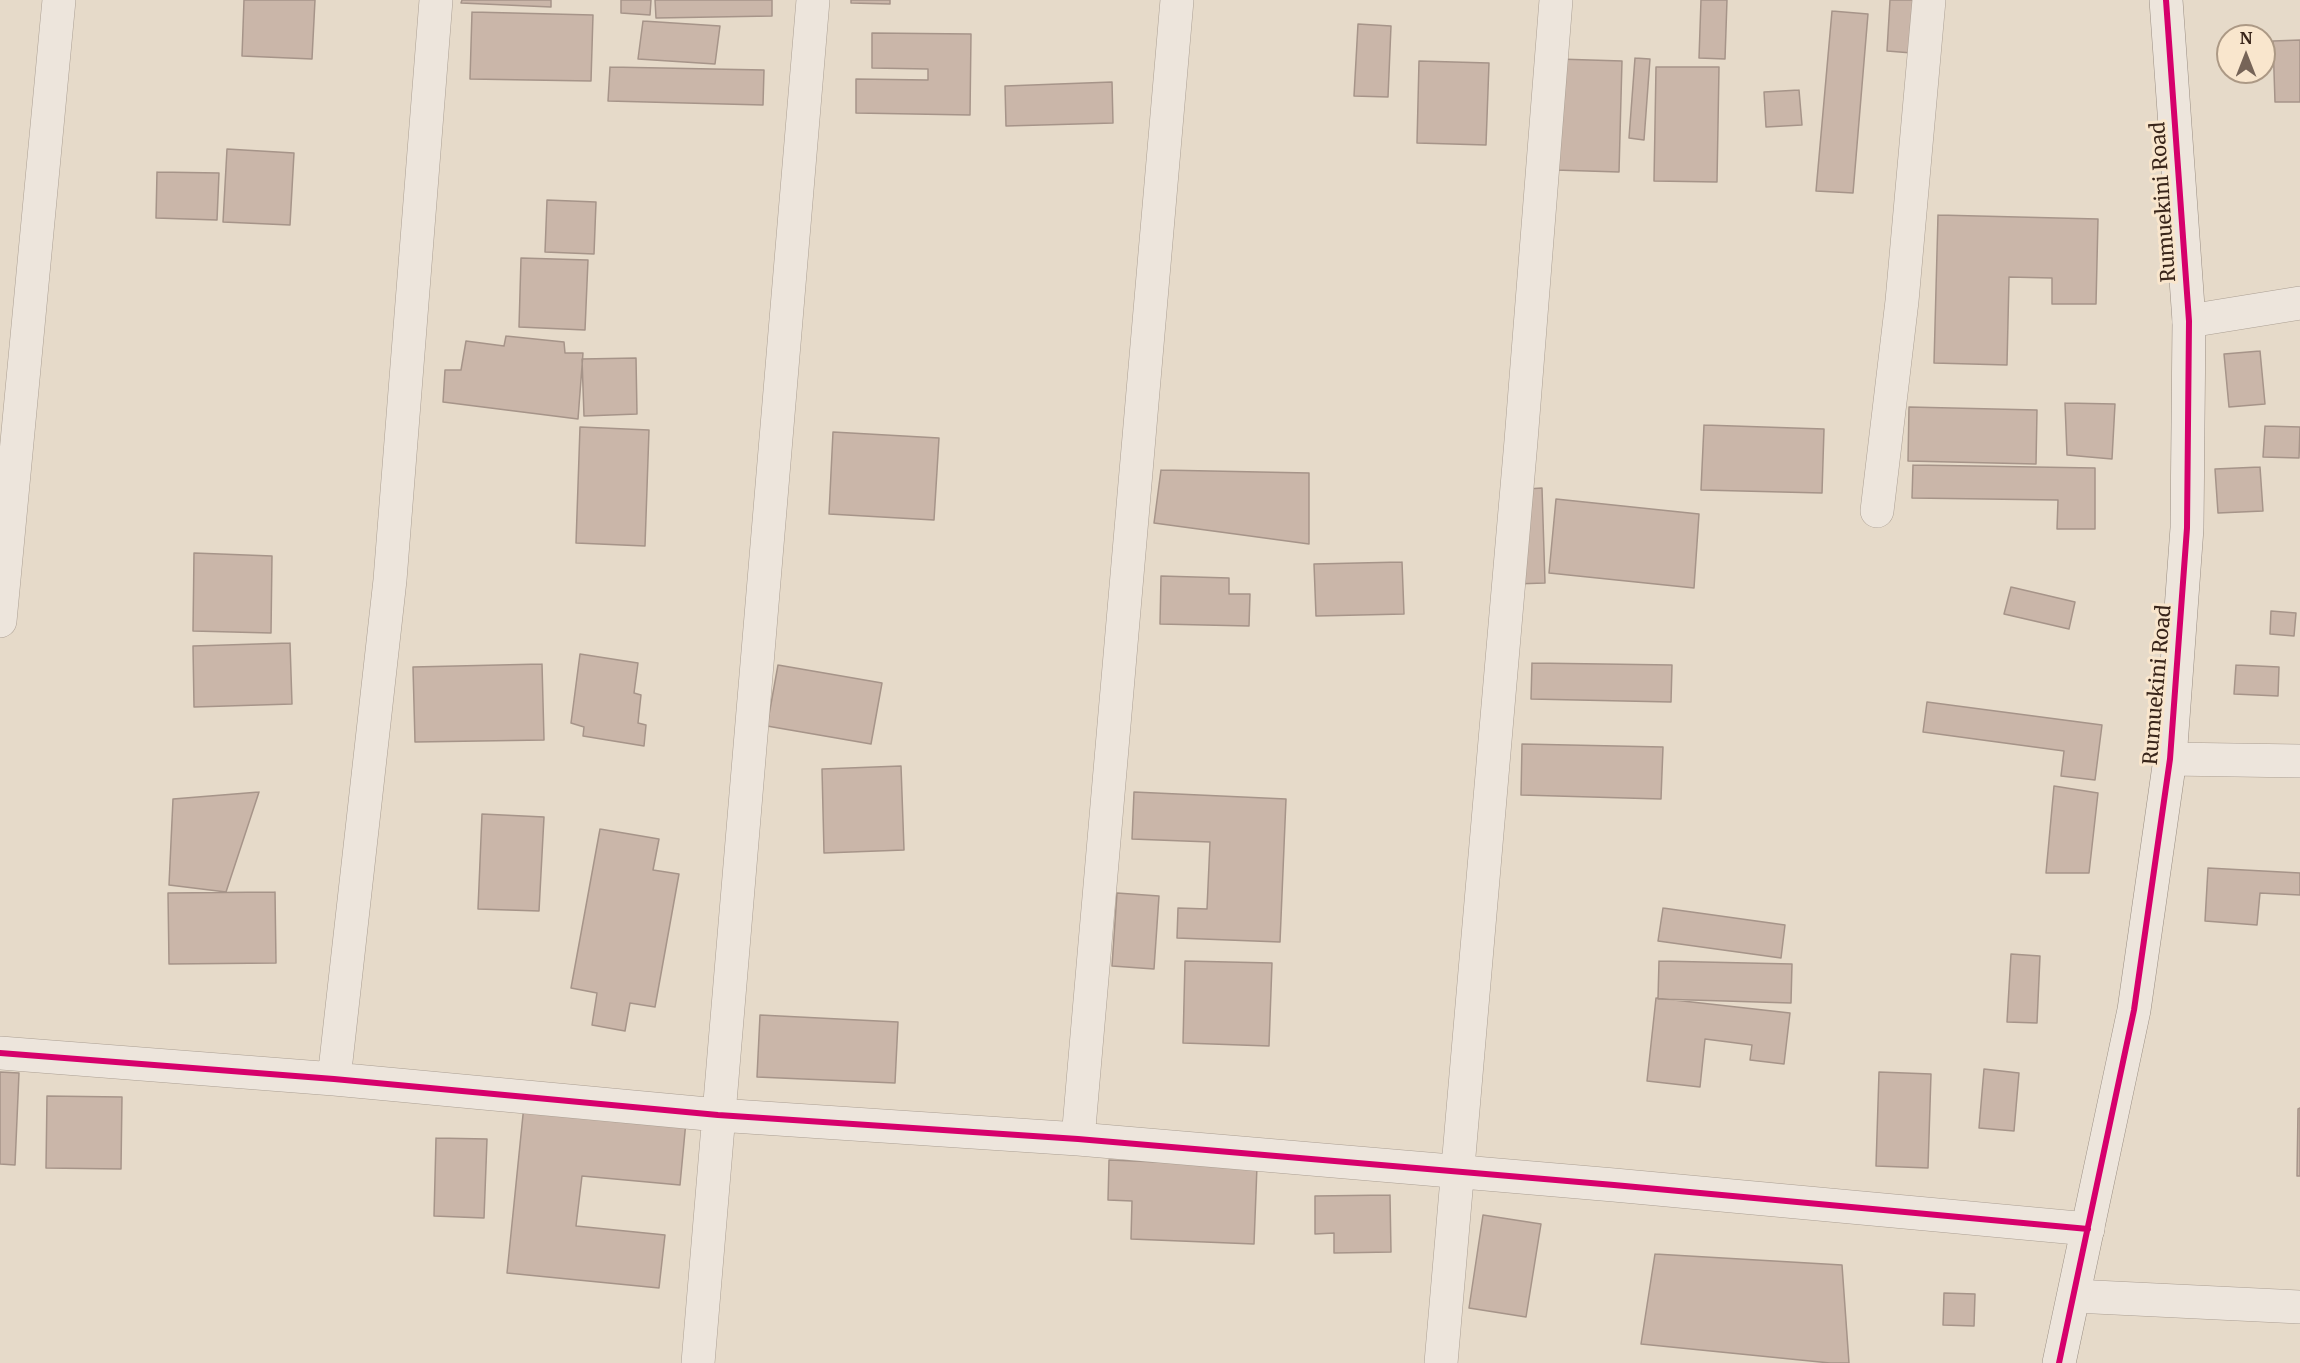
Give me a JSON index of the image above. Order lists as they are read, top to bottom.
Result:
{
  "streets": {
    "street": ["Rumuekini Road"]
  },
  "north": "top"
}
